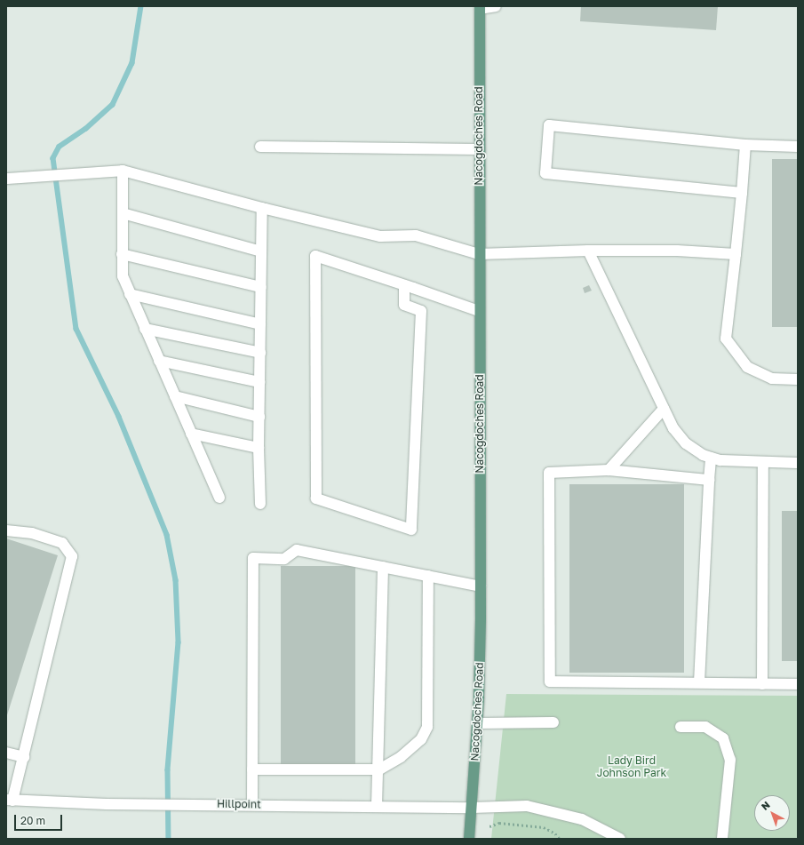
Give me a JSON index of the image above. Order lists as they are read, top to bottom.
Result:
{
  "streets": {
    "main road": ["Nacogdoches Road"],
    "street": ["Hillpoint"]
  },
  "crossings": [
    ["Nacogdoches Road", "Hillpoint"]
  ],
  "parks": ["Lady Bird Johnson Park"],
  "scale_bar": "20 m",
  "north": "top left"
}
